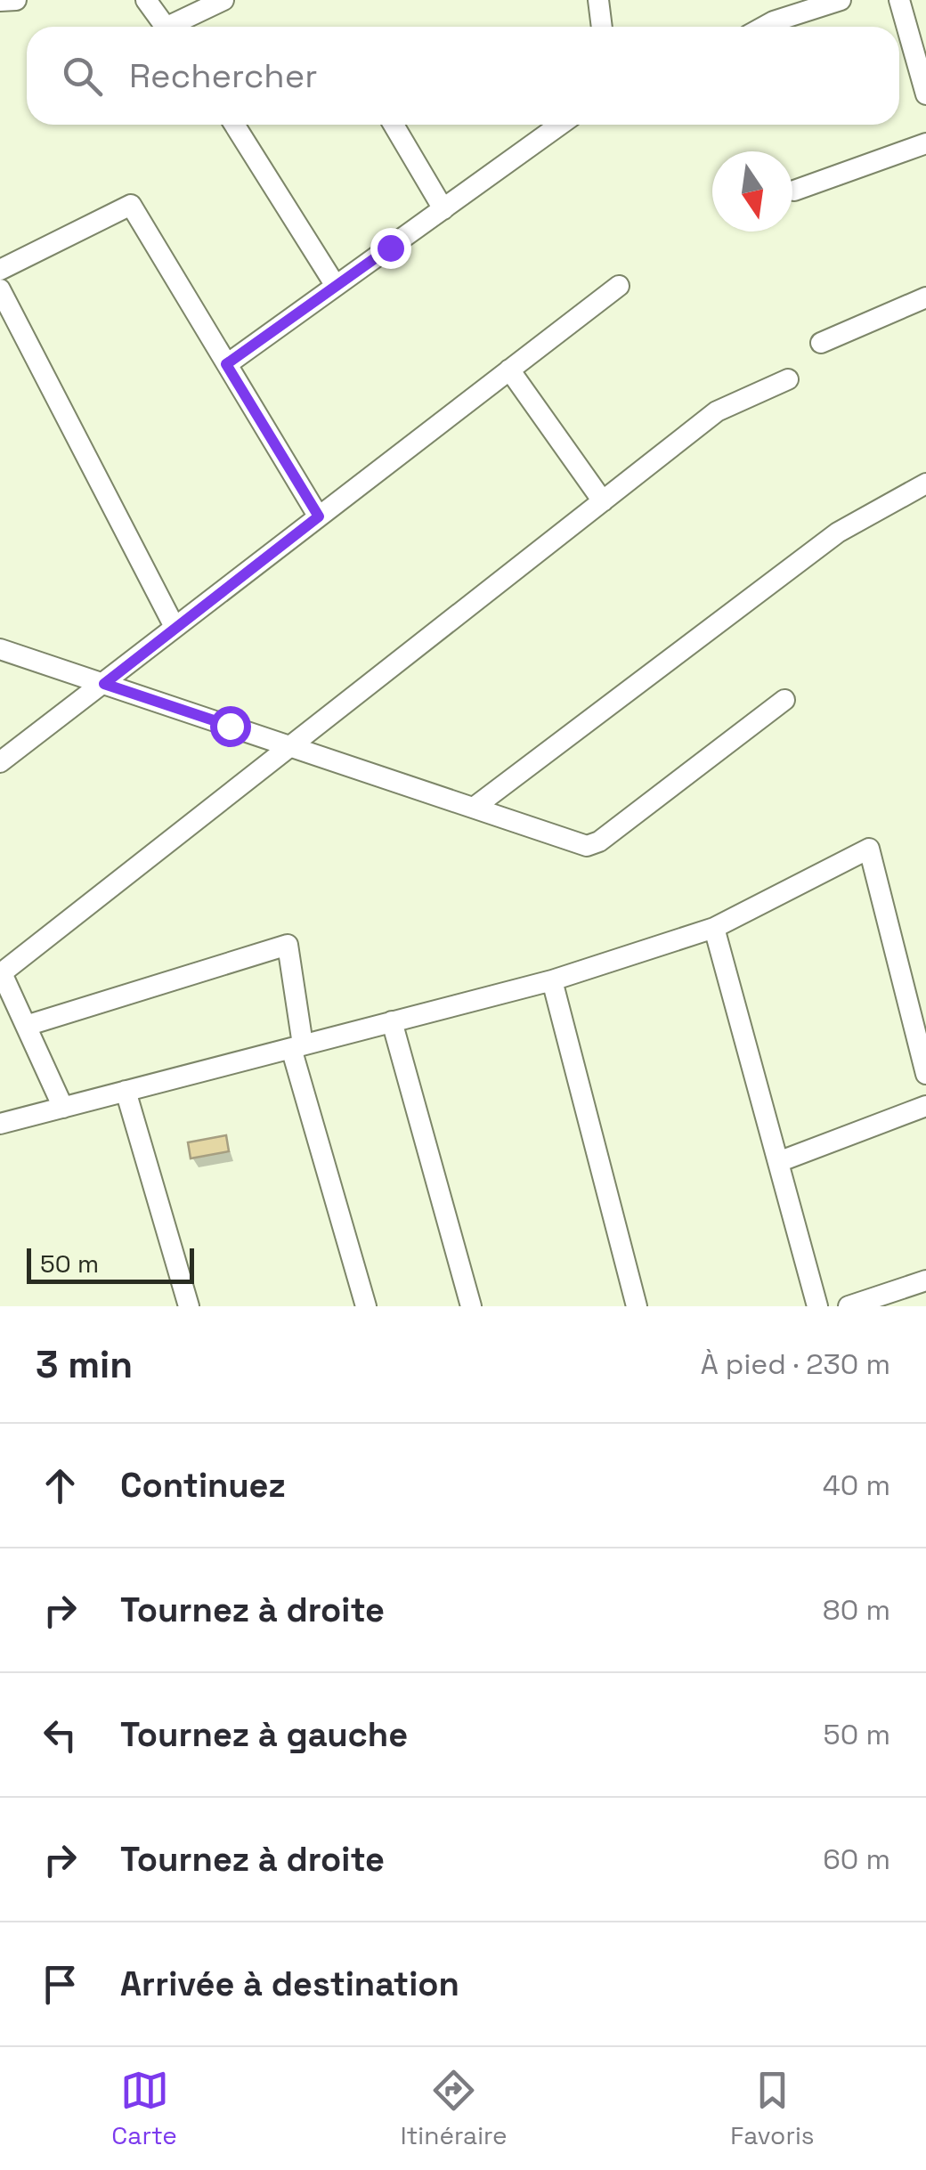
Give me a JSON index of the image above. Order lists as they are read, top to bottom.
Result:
{
  "scale_bar": "50 m",
  "north": "bottom",
  "page": {
    "search": "Rechercher",
    "scale": "50 m",
    "heading": ["3 min", "À pied · 230 m"],
    "list": [
      ["Continuez", "40 m"],
      ["Tournez à droite", "80 m"],
      ["Tournez à gauche", "50 m"],
      ["Tournez à droite", "60 m"],
      "Arrivée à destination"
    ],
    "nav": ["Carte", "Itinéraire", "Favoris"]
  }
}
